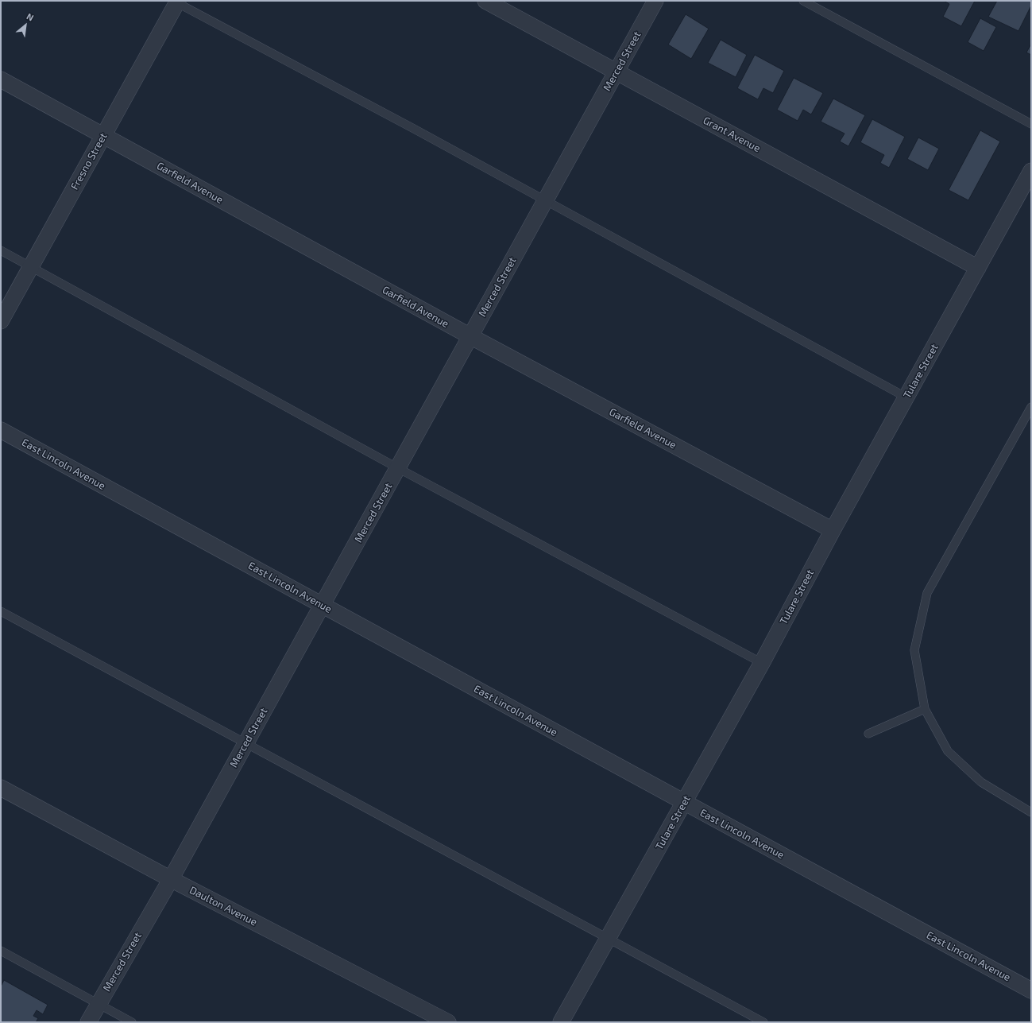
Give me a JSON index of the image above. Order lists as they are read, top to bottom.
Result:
{
  "streets": {
    "street": [
      "Merced Street",
      "Grant Avenue",
      "Fresno Street",
      "Garfield Avenue",
      "Tulare Street",
      "East Lincoln Avenue",
      "Daulton Avenue"
    ]
  },
  "crossings": [
    ["Merced Street", "Grant Avenue"],
    ["Merced Street", "Garfield Avenue"],
    ["Merced Street", "East Lincoln Avenue"],
    ["Merced Street", "Daulton Avenue"],
    ["Grant Avenue", "Tulare Street"],
    ["Fresno Street", "Garfield Avenue"],
    ["Garfield Avenue", "Tulare Street"],
    ["Tulare Street", "East Lincoln Avenue"]
  ],
  "north": "top right"
}
